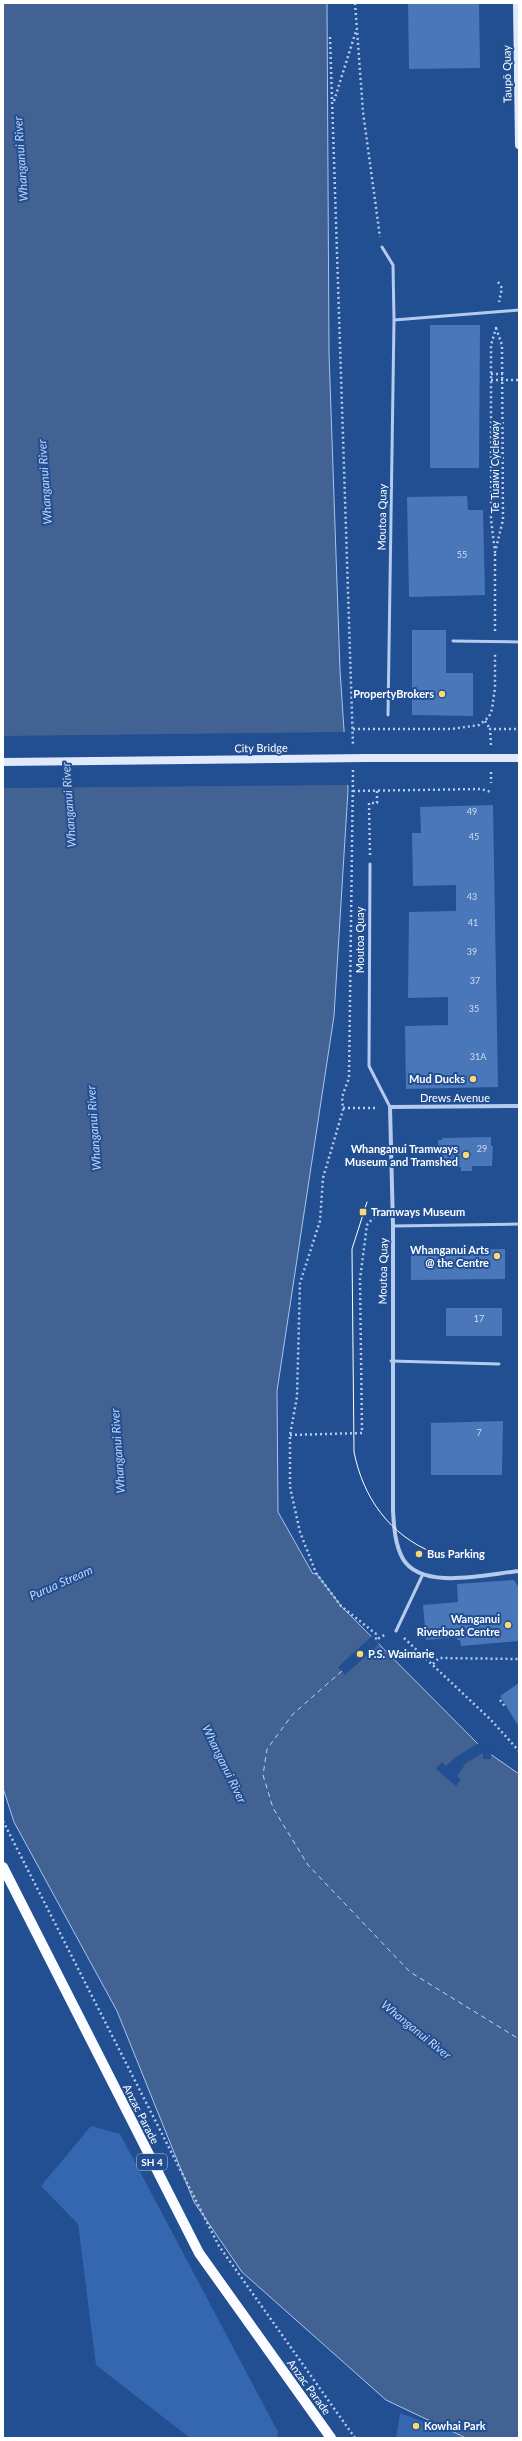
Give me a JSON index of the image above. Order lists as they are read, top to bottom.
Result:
{
  "streets": {
    "main road": [
      "Taupō Quay",
      "City Bridge",
      "Anzac Parade",
      "SH 4"
    ],
    "street": ["Moutoa Quay", "Drews Avenue"],
    "path": ["Te Tuaiwi Cycleway"]
  },
  "crossings": [
    ["Moutoa Quay", "Drews Avenue"]
  ],
  "water": ["Whanganui River", "Purua Stream"],
  "places": {
    "other": [
      "PropertyBrokers",
      "Mud Ducks",
      "Whanganui Tramways Museum and Tramshed",
      "Whanganui Arts @ the Centre",
      "Bus Parking",
      "Wanganui Riverboat Centre",
      "P.S. Waimarie",
      "Kowhai Park"
    ],
    "transit": ["Tramways Museum"]
  },
  "house_numbers": [
    "55",
    "49",
    "45",
    "43",
    "41",
    "39",
    "37",
    "35",
    "31A",
    "29",
    "17",
    "7"
  ]
}
